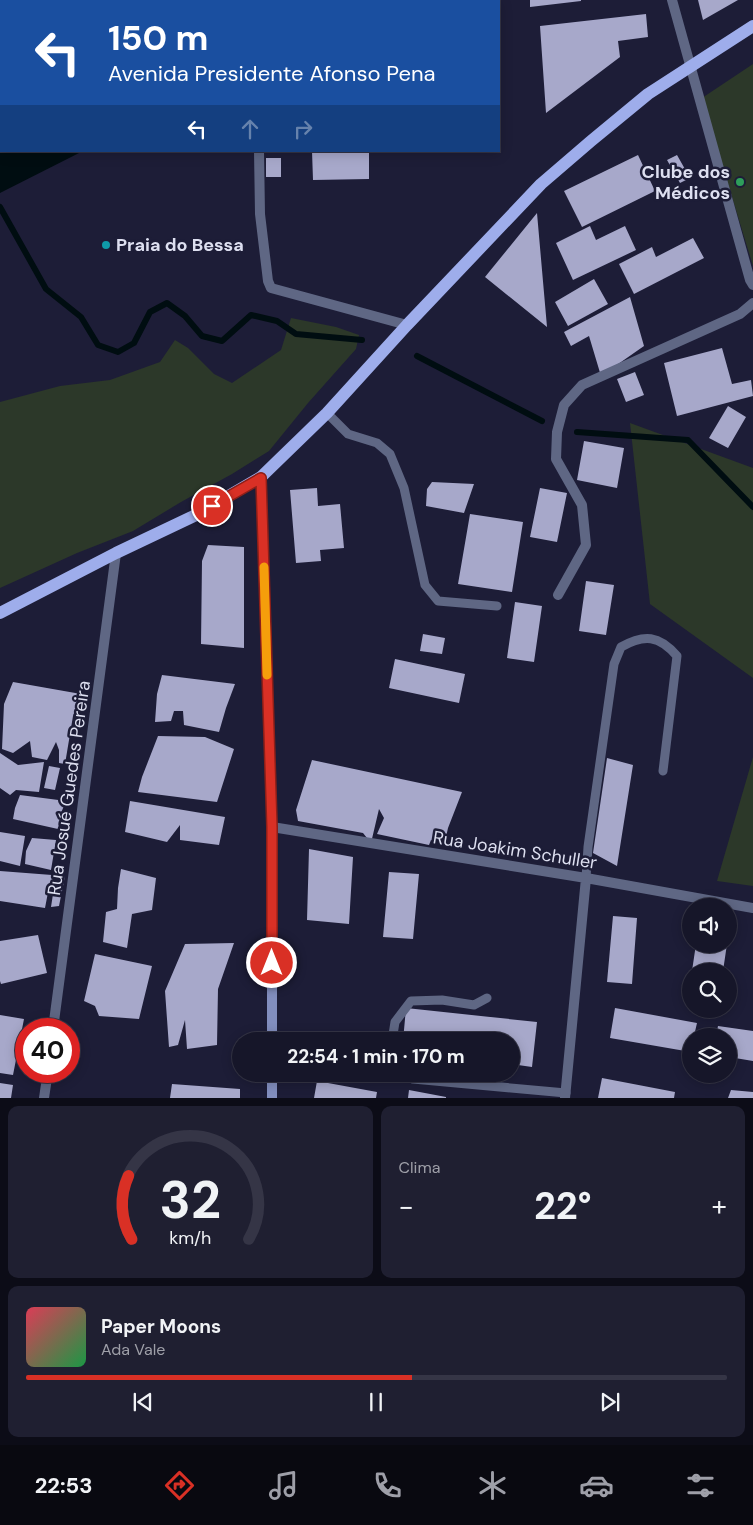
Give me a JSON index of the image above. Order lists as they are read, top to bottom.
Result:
{
  "streets": {
    "street": ["Rua Josué Guedes Pereira", "Rua Joakim Schuller"]
  },
  "places": ["Clube dos Médicos", "Praia do Bessa"],
  "page": {
    "turn": ["150 m", "Avenida Presidente Afonso Pena"],
    "limit": "40",
    "trip": "22:54 · 1 min · 170 m",
    "tile": "Clima",
    "heat": ["−", "22°", "+"],
    "song": ["Paper Moons", "Ada Vale"],
    "tabs": "22:53",
    "gauge": ["32", "km/h"]
  }
}
